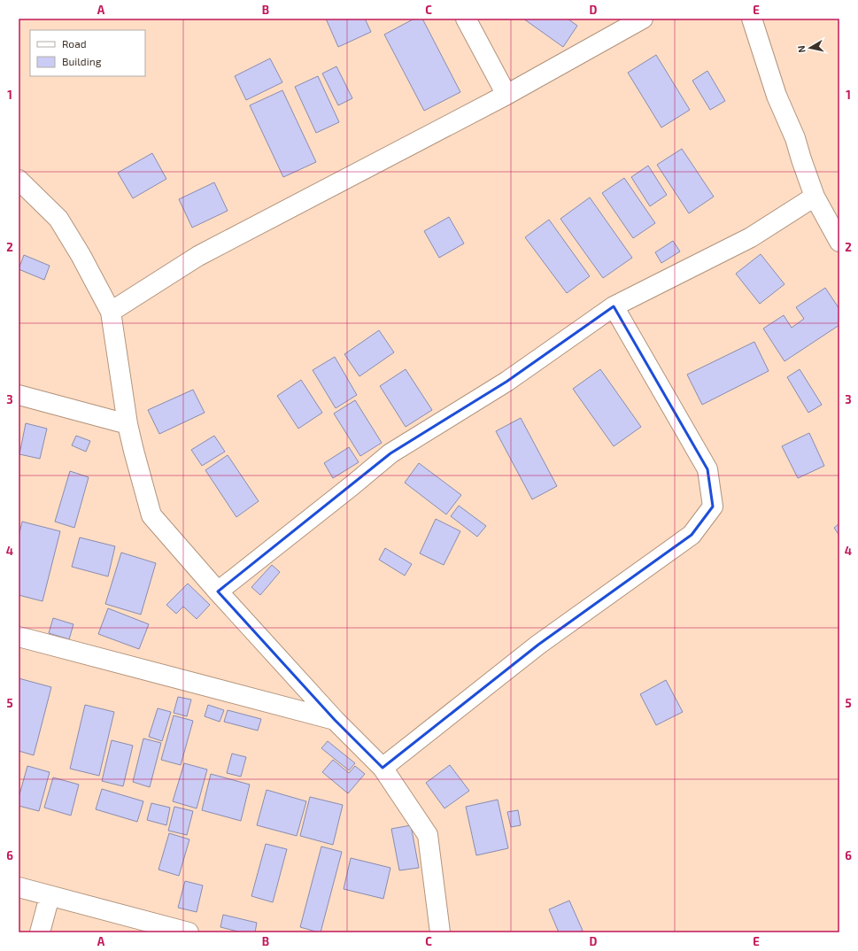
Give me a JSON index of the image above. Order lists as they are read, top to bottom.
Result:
{
  "legend": ["Road", "Building"],
  "north": "left",
  "grid": {
    "columns": [
      "A",
      "B",
      "C",
      "D",
      "E"
    ],
    "rows": [
      "1",
      "2",
      "3",
      "4",
      "5",
      "6"
    ]
  }
}
